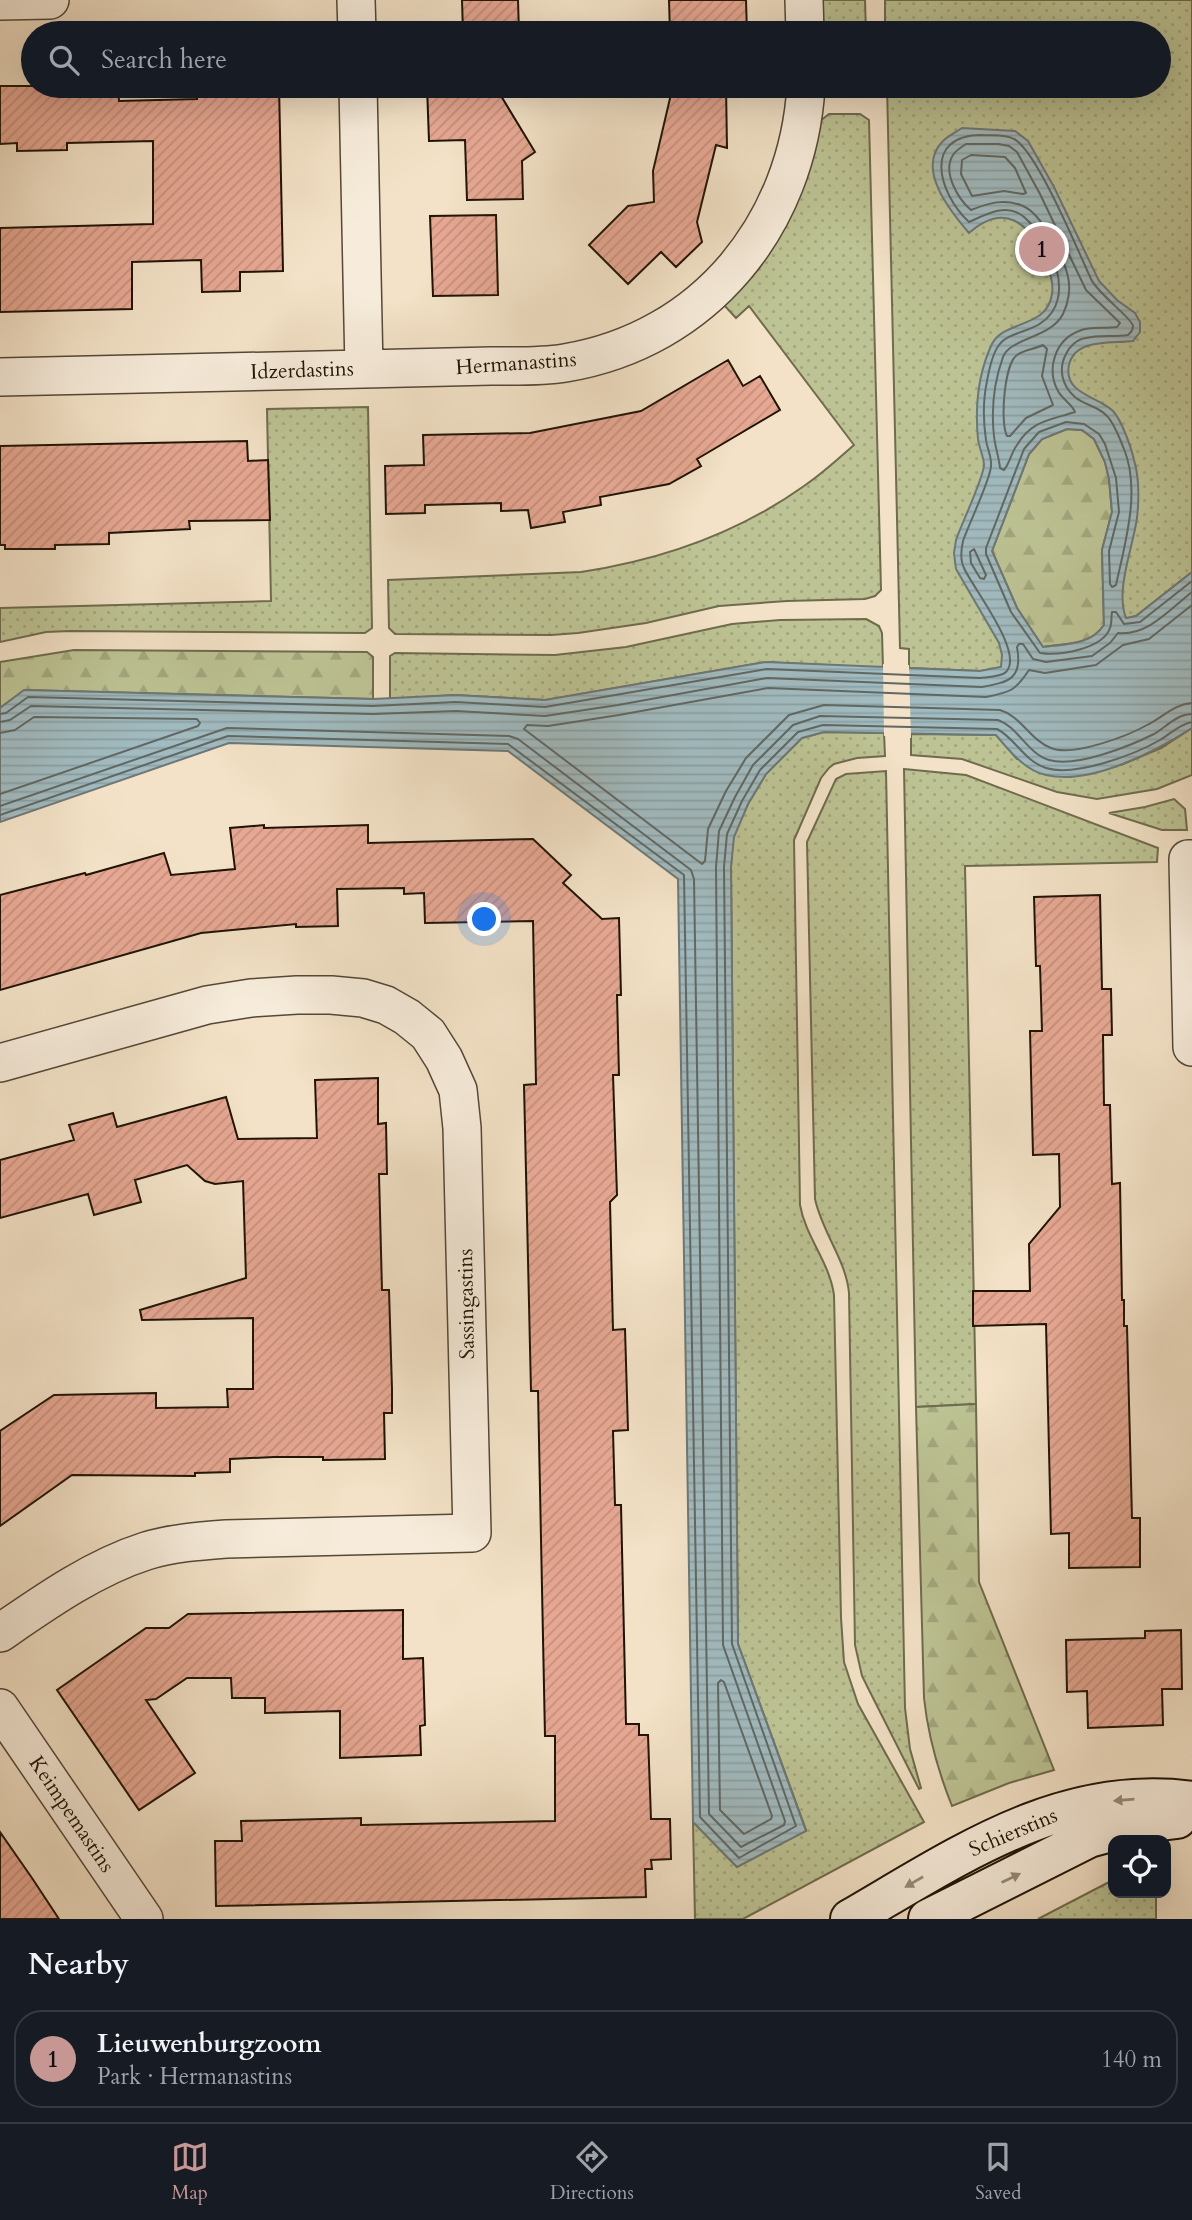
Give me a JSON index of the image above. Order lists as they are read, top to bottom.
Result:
{
  "streets": {
    "street": [
      "Hermanastins",
      "Idzerdastins",
      "Sassingastins",
      "Keimpemastins",
      "Schierstins"
    ]
  },
  "crossings": [
    ["Hermanastins", "Idzerdastins"]
  ],
  "page": {
    "search": "Search here",
    "pins": "1",
    "heading": "Nearby",
    "list": [
      {
        "mark": "1",
        "name": "Lieuwenburgzoom",
        "note": "Park · Hermanastins",
        "value": "140 m"
      }
    ],
    "nav": ["Map", "Directions", "Saved"]
  }
}
